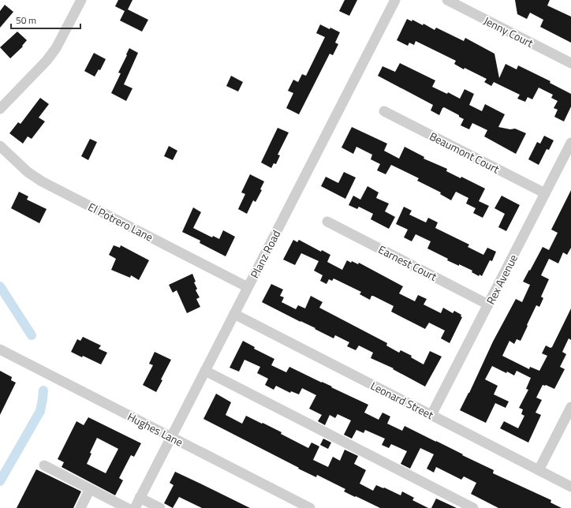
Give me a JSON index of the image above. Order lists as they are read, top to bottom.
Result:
{
  "streets": {
    "street": [
      "Jenny Court",
      "Beaumont Court",
      "El Potrero Lane",
      "Planz Road",
      "Earnest Court",
      "Rex Avenue",
      "Leonard Street",
      "Hughes Lane"
    ]
  },
  "crossings": [
    ["Beaumont Court", "Rex Avenue"],
    ["El Potrero Lane", "Planz Road"],
    ["Planz Road", "Leonard Street"],
    ["Planz Road", "Hughes Lane"],
    ["Earnest Court", "Rex Avenue"],
    ["Rex Avenue", "Leonard Street"]
  ],
  "scale_bar": "50 m"
}
